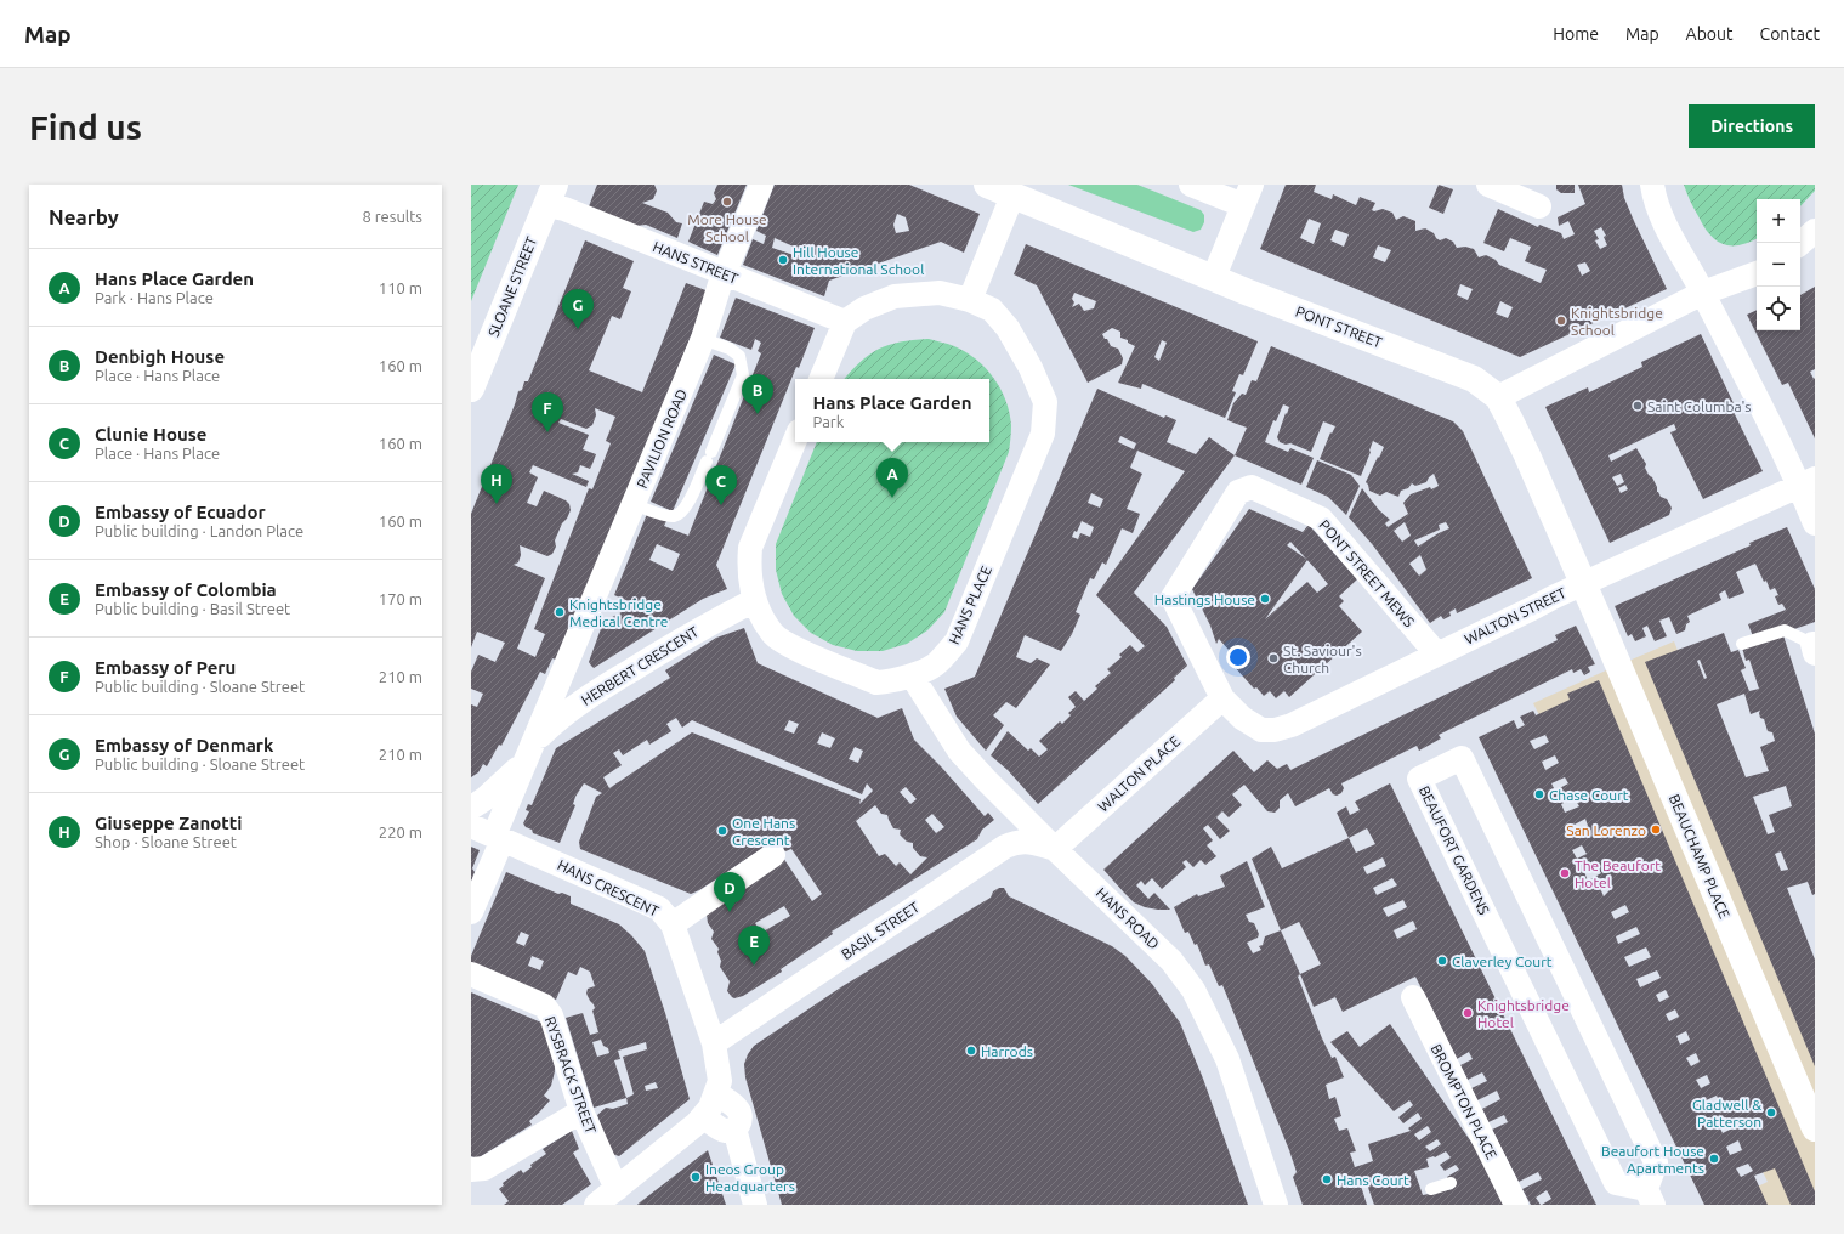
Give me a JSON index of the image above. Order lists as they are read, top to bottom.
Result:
{
  "streets": {
    "main road": ["SLOANE STREET", "PONT STREET", "BEAUCHAMP PLACE"],
    "street": [
      "HANS STREET",
      "PAVILION ROAD",
      "PONT STREET MEWS",
      "HANS PLACE",
      "WALTON STREET",
      "HERBERT CRESCENT",
      "WALTON PLACE",
      "BEAUFORT GARDENS",
      "HANS CRESCENT",
      "HANS ROAD",
      "BASIL STREET",
      "RYSBRACK STREET",
      "BROMPTON PLACE"
    ]
  },
  "crossings": [
    ["HANS STREET", "SLOANE STREET"],
    ["HANS STREET", "PAVILION ROAD"],
    ["HANS STREET", "HANS PLACE"],
    ["PONT STREET", "WALTON STREET"],
    ["PONT STREET", "BEAUCHAMP PLACE"],
    ["PAVILION ROAD", "HERBERT CRESCENT"],
    ["PONT STREET MEWS", "WALTON STREET"],
    ["PONT STREET MEWS", "WALTON PLACE"],
    ["HANS PLACE", "HERBERT CRESCENT"],
    ["HANS PLACE", "HANS ROAD"],
    ["WALTON STREET", "WALTON PLACE"],
    ["WALTON STREET", "BEAUCHAMP PLACE"],
    ["HERBERT CRESCENT", "HANS CRESCENT"],
    ["WALTON PLACE", "HANS ROAD"],
    ["WALTON PLACE", "BASIL STREET"],
    ["HANS CRESCENT", "BASIL STREET"],
    ["HANS ROAD", "BASIL STREET"]
  ],
  "places": [
    "More House School",
    "Hill House International School",
    "Knightsbridge School",
    "Saint Columba's",
    "Hastings House",
    "Knightsbridge Medical Centre",
    "St. Saviour's Church",
    "Chase Court",
    "San Lorenzo",
    "One Hans Crescent",
    "The Beaufort Hotel",
    "Claverley Court",
    "Knightsbridge Hotel",
    "Harrods",
    "Gladwell & Patterson",
    "Beaufort House Apartments",
    "Ineos Group Headquarters",
    "Hans Court"
  ],
  "page": {
    "header": "Map",
    "nav": [
      "Home",
      "Map",
      "About",
      "Contact"
    ],
    "buttons": "Directions",
    "title": "Find us",
    "heading": ["Nearby", "8 results"],
    "map_buttons": ["+", "−"],
    "list": [
      {
        "mark": "A",
        "name": "Hans Place Garden",
        "note": "Park · Hans Place",
        "value": "110 m"
      },
      {
        "mark": "B",
        "name": "Denbigh House",
        "note": "Place · Hans Place",
        "value": "160 m"
      },
      {
        "mark": "C",
        "name": "Clunie House",
        "note": "Place · Hans Place",
        "value": "160 m"
      },
      {
        "mark": "D",
        "name": "Embassy of Ecuador",
        "note": "Public building · Landon Place",
        "value": "160 m"
      },
      {
        "mark": "E",
        "name": "Embassy of Colombia",
        "note": "Public building · Basil Street",
        "value": "170 m"
      },
      {
        "mark": "F",
        "name": "Embassy of Peru",
        "note": "Public building · Sloane Street",
        "value": "210 m"
      },
      {
        "mark": "G",
        "name": "Embassy of Denmark",
        "note": "Public building · Sloane Street",
        "value": "210 m"
      },
      {
        "mark": "H",
        "name": "Giuseppe Zanotti",
        "note": "Shop · Sloane Street",
        "value": "220 m"
      }
    ],
    "pins": [
      "G",
      "B",
      "F",
      "A",
      "H",
      "C",
      "D",
      "E"
    ],
    "popup": ["Hans Place Garden", "Park"]
  }
}
